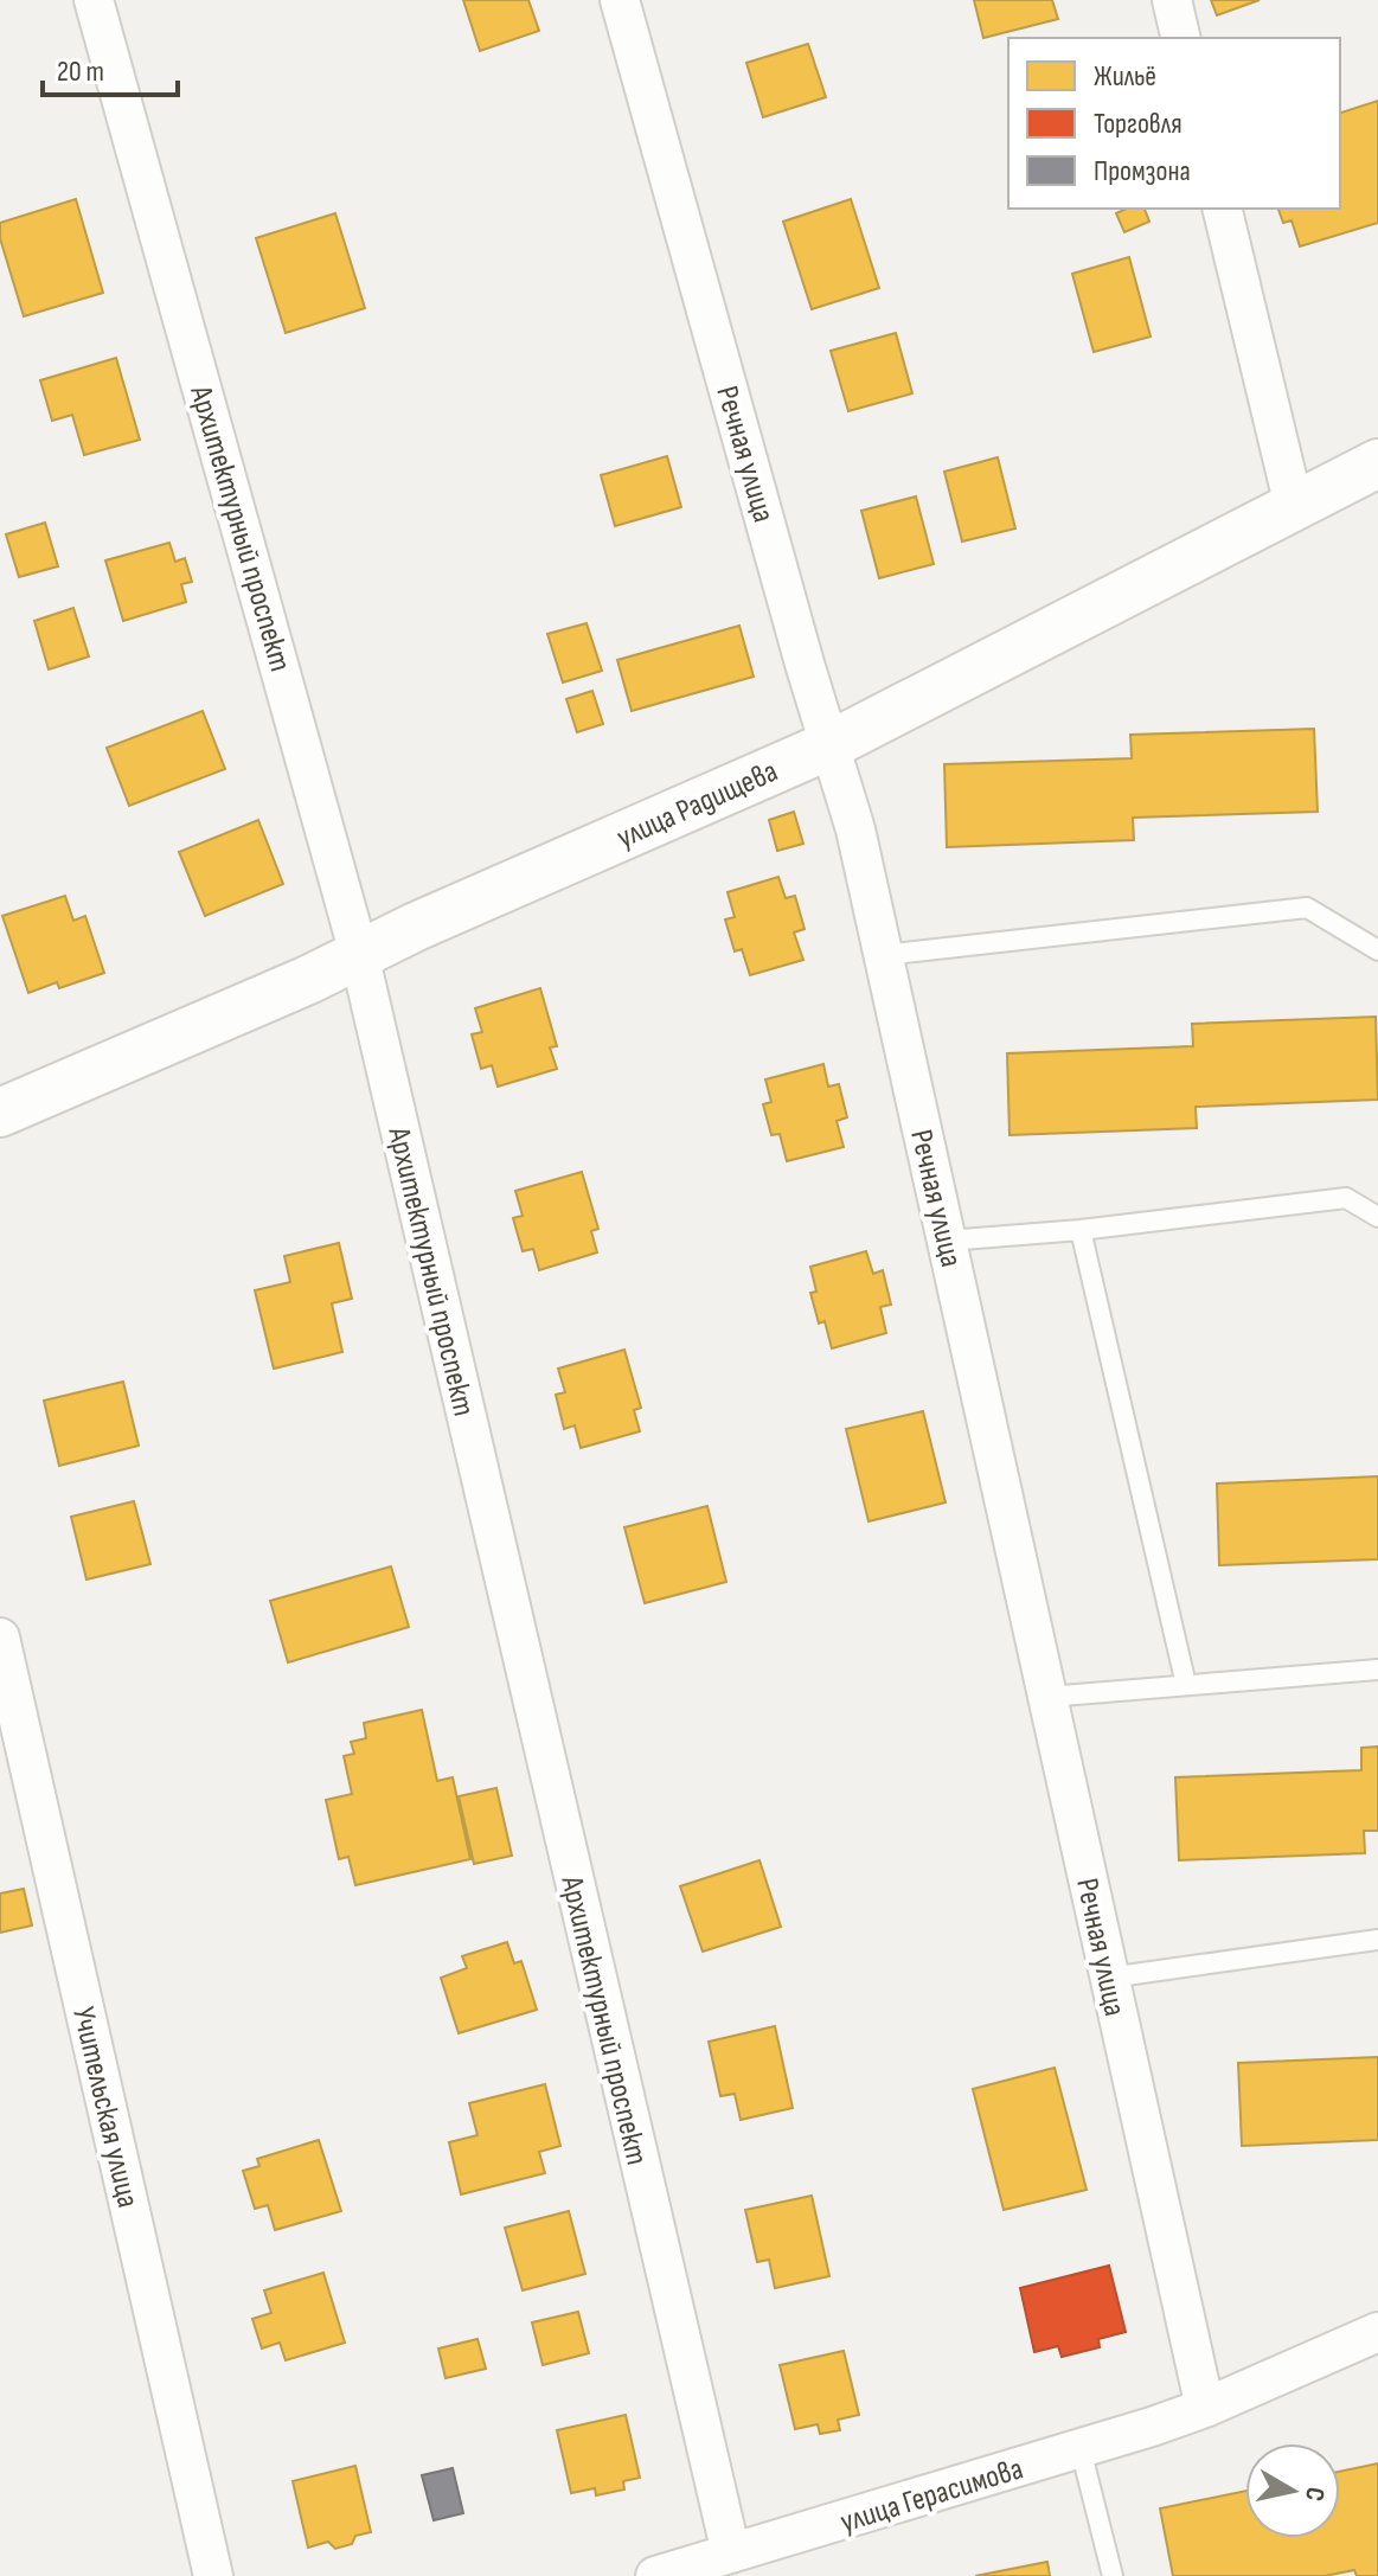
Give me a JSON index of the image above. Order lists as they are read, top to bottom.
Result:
{
  "streets": {
    "street": [
      "Речная улица",
      "Архитектурный проспект",
      "улица Радищева",
      "Учительская улица",
      "улица Герасимова"
    ]
  },
  "crossings": [
    ["Речная улица", "улица Радищева"],
    ["Речная улица", "улица Герасимова"],
    ["Архитектурный проспект", "улица Радищева"],
    ["Архитектурный проспект", "улица Герасимова"]
  ],
  "legend": ["Жильё", "Торговля", "Промзона"],
  "scale_bar": "20 m",
  "north": "right"
}
